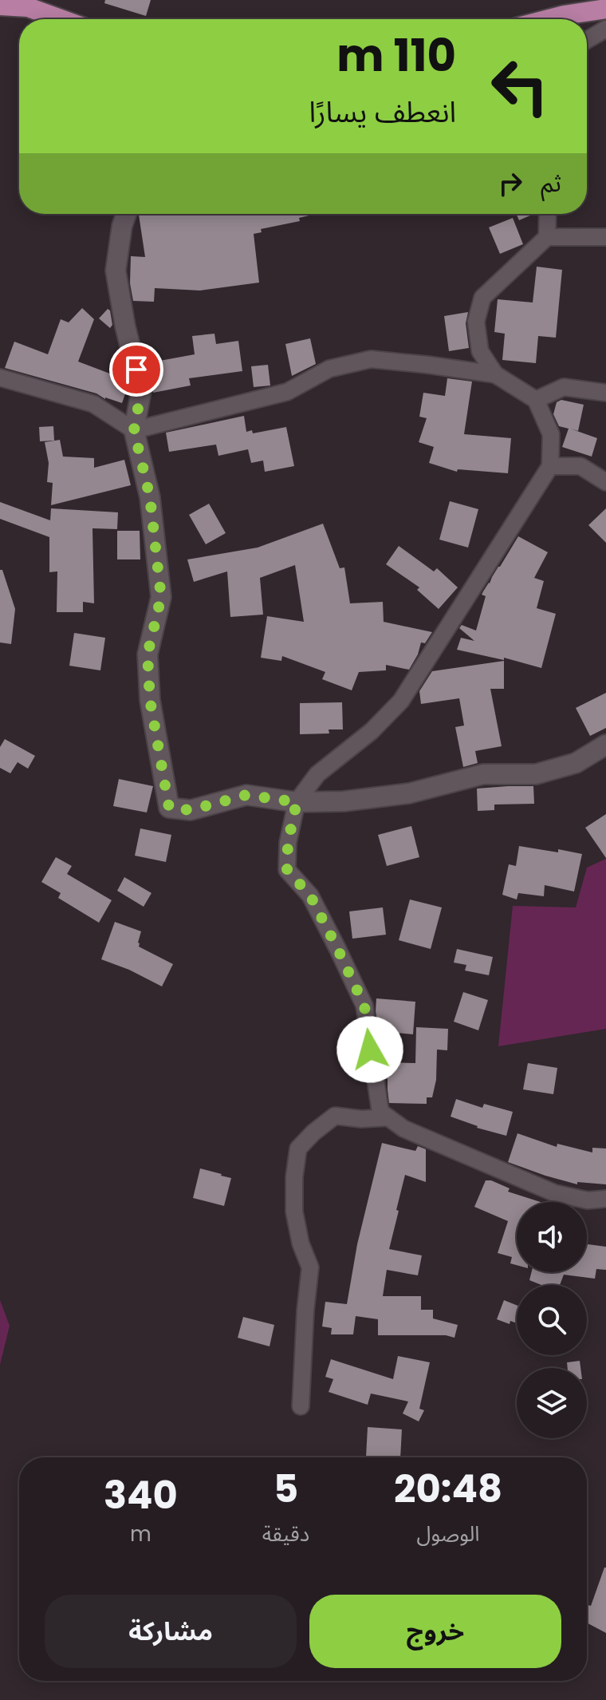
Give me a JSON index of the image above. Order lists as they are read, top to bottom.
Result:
{
  "page": {
    "turn": ["110 m", "انعطف يسارًا"],
    "then": "ثم",
    "eta": [
      "20:48",
      "الوصول",
      "5",
      "دقيقة",
      "340",
      "m"
    ],
    "buttons": ["خروج", "مشاركة"]
  }
}
